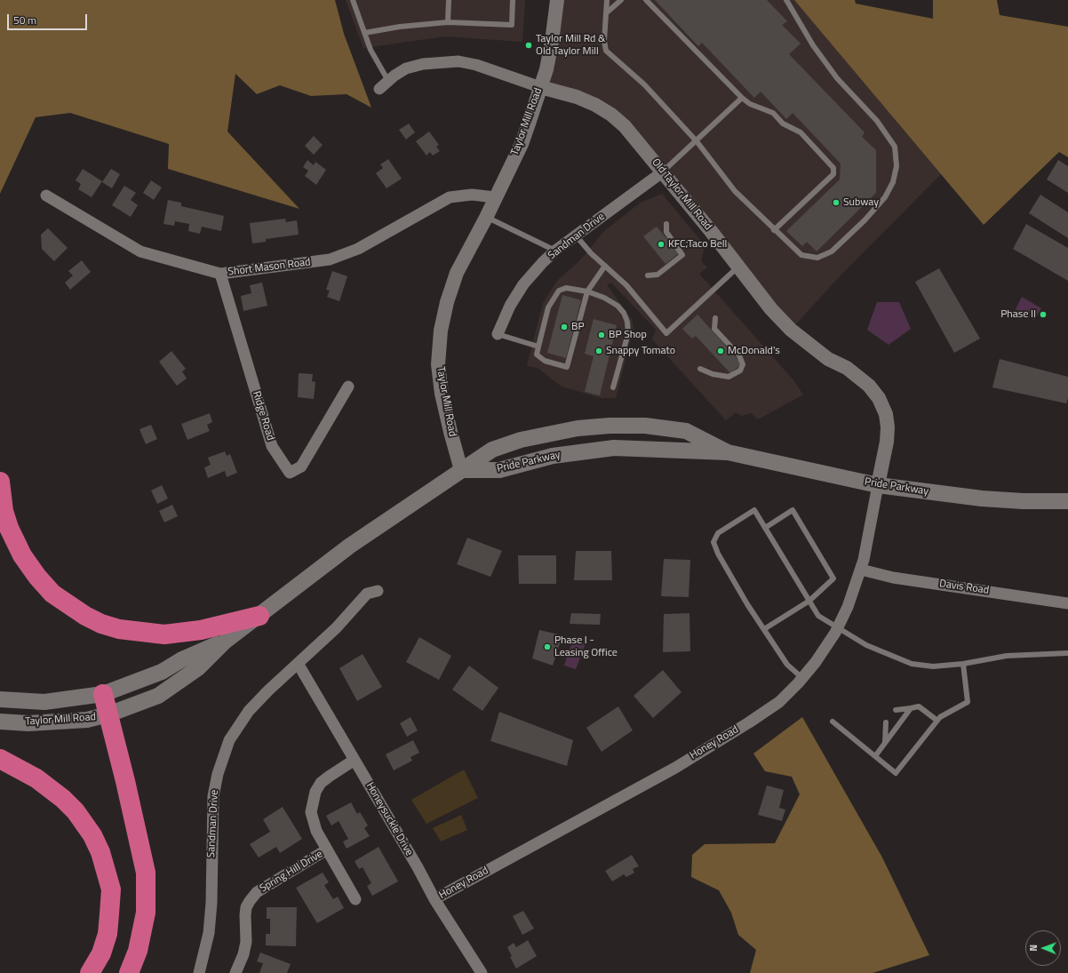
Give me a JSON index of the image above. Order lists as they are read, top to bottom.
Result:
{
  "streets": {
    "main road": ["Taylor Mill Road", "Pride Parkway"],
    "street": [
      "Old Taylor Mill Road",
      "Sandman Drive",
      "Short Mason Road",
      "Ridge Road",
      "Davis Road",
      "Honey Road",
      "Honeysuckle Drive",
      "Spring Hill Drive"
    ]
  },
  "crossings": [
    ["Taylor Mill Road", "Old Taylor Mill Road"],
    ["Taylor Mill Road", "Short Mason Road"],
    ["Taylor Mill Road", "Pride Parkway"],
    ["Old Taylor Mill Road", "Sandman Drive"],
    ["Old Taylor Mill Road", "Pride Parkway"],
    ["Old Taylor Mill Road", "Honey Road"],
    ["Sandman Drive", "Honeysuckle Drive"],
    ["Short Mason Road", "Ridge Road"],
    ["Pride Parkway", "Honey Road"],
    ["Davis Road", "Honey Road"],
    ["Honey Road", "Honeysuckle Drive"],
    ["Honeysuckle Drive", "Spring Hill Drive"]
  ],
  "places": [
    "Taylor Mill Rd & Old Taylor Mill",
    "Subway",
    "KFC;Taco Bell",
    "Phase II",
    "BP",
    "BP Shop",
    "Snappy Tomato",
    "McDonald's",
    "Phase I - Leasing Office"
  ],
  "scale_bar": "50 m",
  "north": "left"
}
